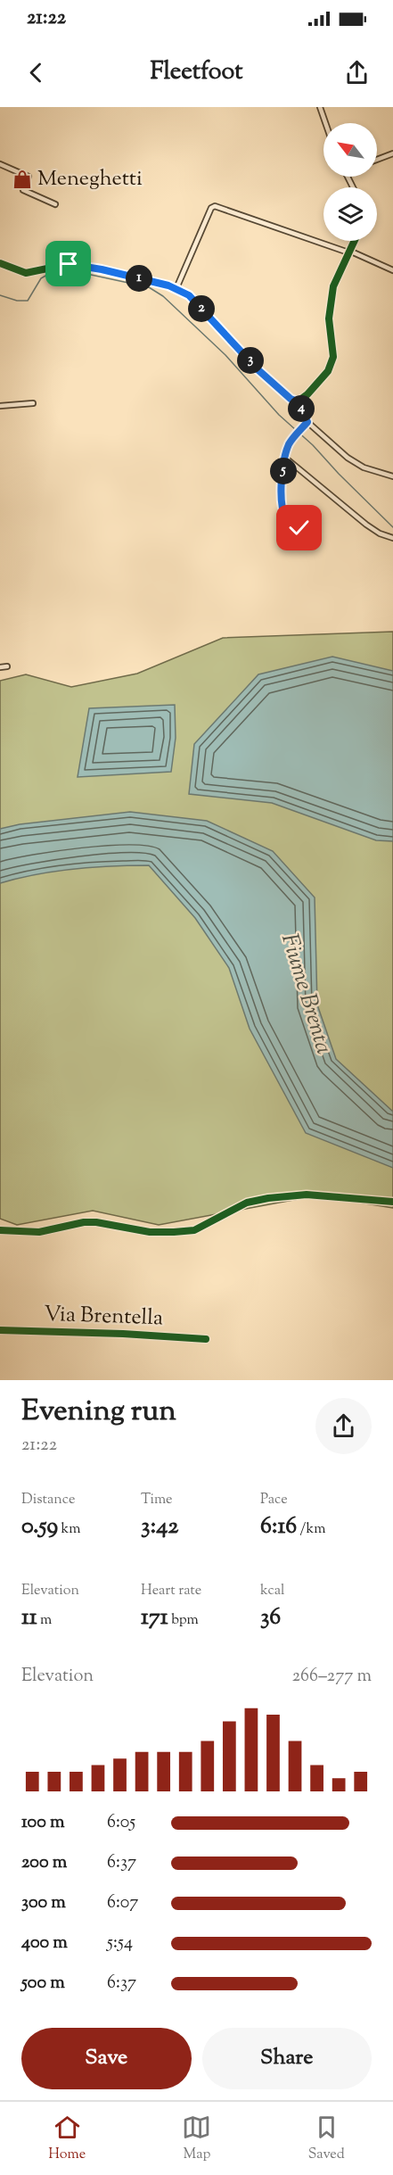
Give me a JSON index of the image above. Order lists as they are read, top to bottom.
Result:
{
  "streets": {
    "street": ["Via Brentella"]
  },
  "water": ["Fiume Brenta"],
  "places": {
    "shop": ["Meneghetti"]
  },
  "north": "top left",
  "page": {
    "status": "21:22",
    "header": "Fleetfoot",
    "pins": [
      "1",
      "2",
      "3",
      "4",
      "5"
    ],
    "heading": ["Evening run", "21:22"],
    "stats": [
      ["Distance", "0.59 km"],
      ["Time", "3:42"],
      ["Pace", "6:16 /km"],
      ["Elevation", "11 m"],
      ["Heart rate", "171 bpm"],
      ["kcal", "36"]
    ],
    "chart": ["Elevation", "266–277 m"],
    "list": [
      {
        "name": "100 m",
        "note": "6:05"
      },
      {
        "name": "200 m",
        "note": "6:37"
      },
      {
        "name": "300 m",
        "note": "6:07"
      },
      {
        "name": "400 m",
        "note": "5:54"
      },
      {
        "name": "500 m",
        "note": "6:37"
      }
    ],
    "buttons": ["Save", "Share"],
    "tabs": ["Home", "Map", "Saved"]
  }
}
